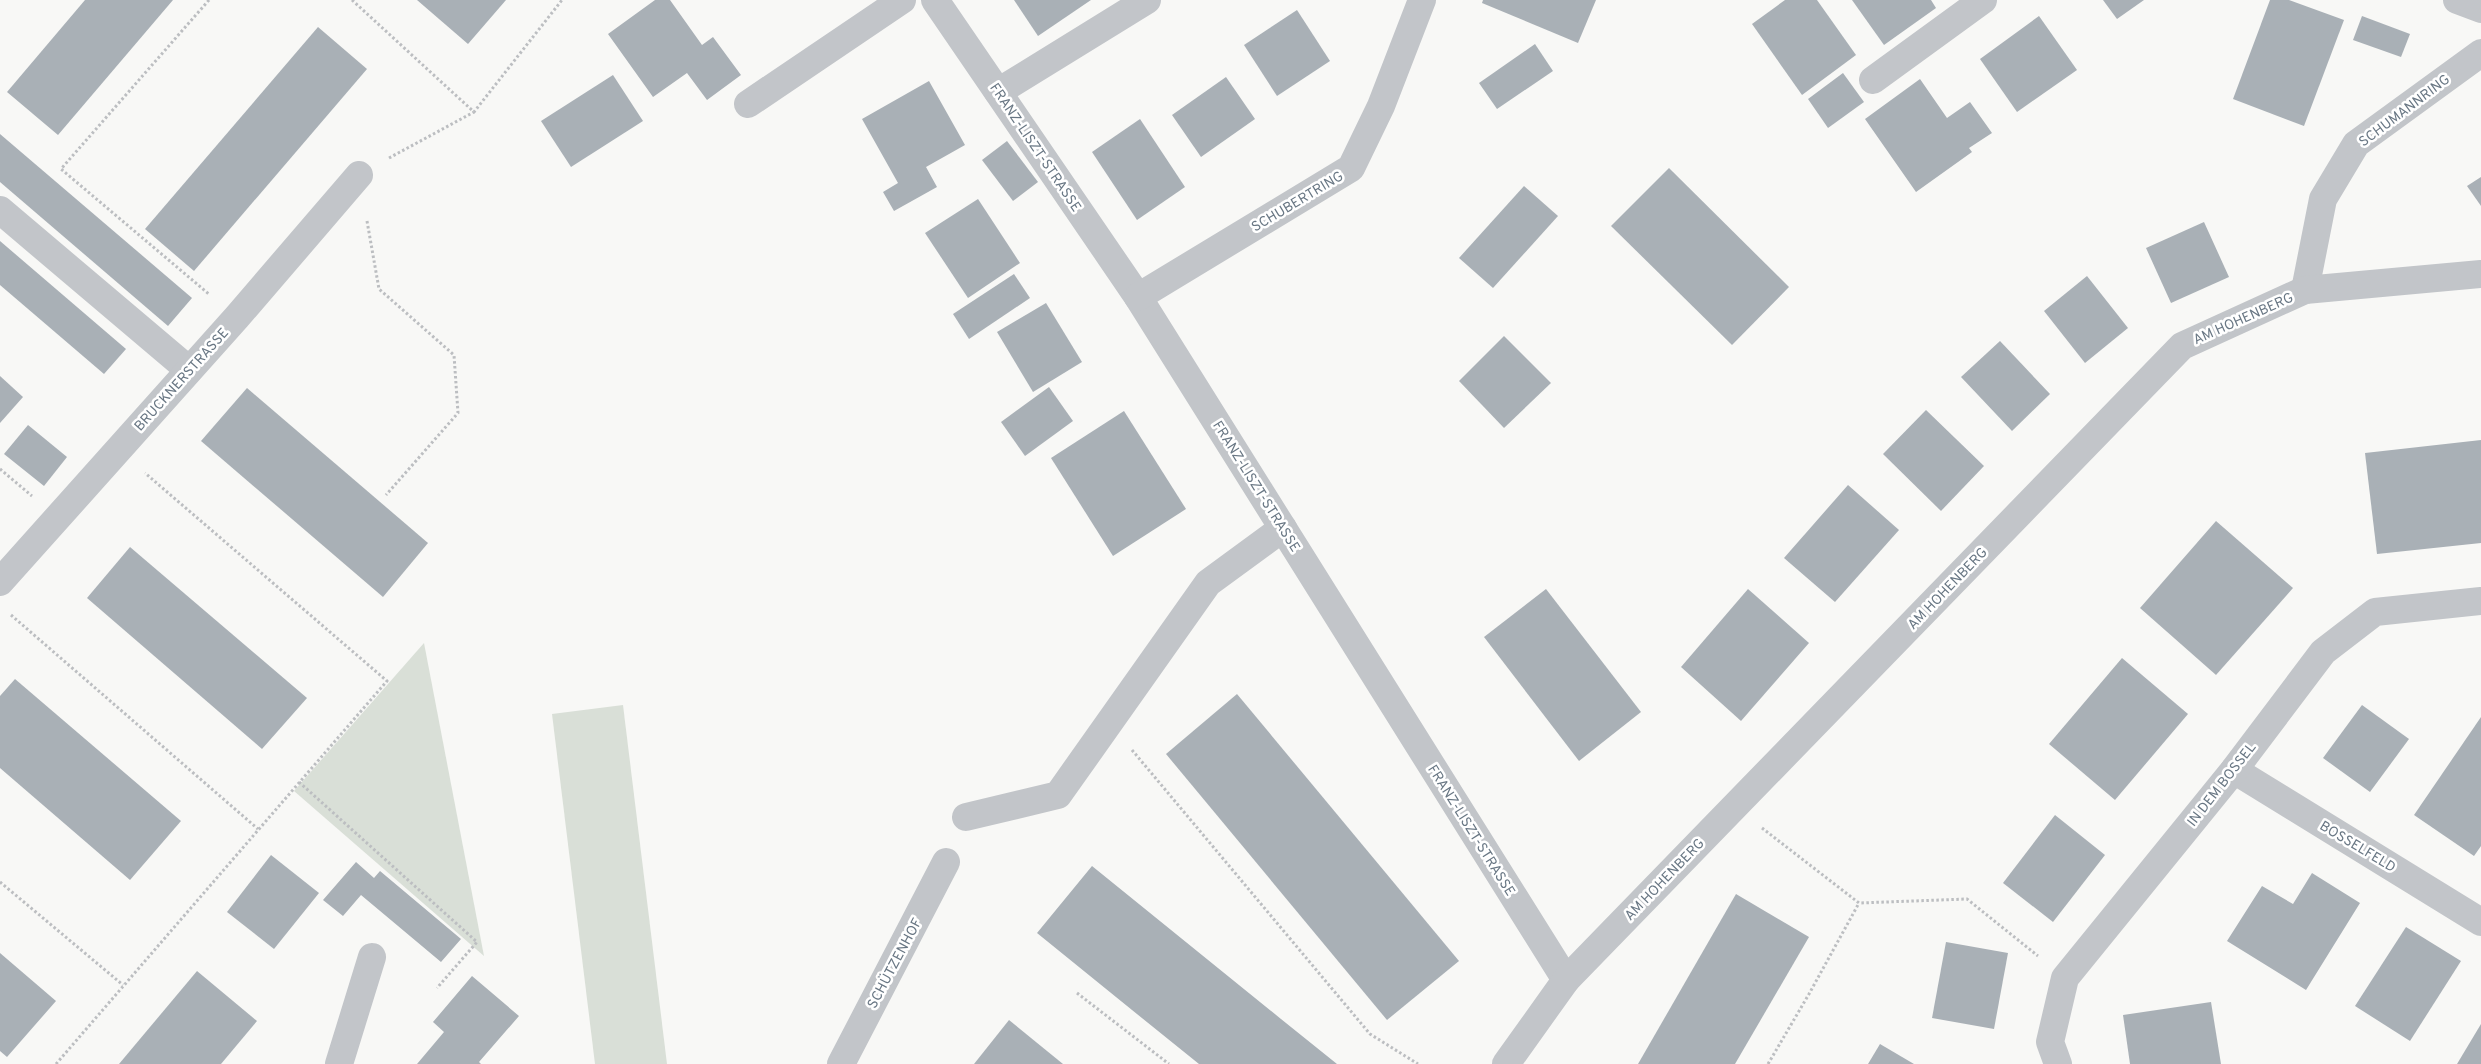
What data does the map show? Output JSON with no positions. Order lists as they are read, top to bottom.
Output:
{
  "streets": {
    "street": [
      "SCHUMANNRING",
      "FRANZ-LISZT-STRASSE",
      "SCHUBERTRING",
      "AM HOHENBERG",
      "BRUCKNERSTRASSE",
      "IN DEM BOSSEL",
      "BOSSELFELD",
      "SCHÜTZENHOF"
    ]
  },
  "crossings": [
    ["SCHUMANNRING", "AM HOHENBERG"],
    ["FRANZ-LISZT-STRASSE", "SCHUBERTRING"],
    ["FRANZ-LISZT-STRASSE", "AM HOHENBERG"],
    ["IN DEM BOSSEL", "BOSSELFELD"]
  ]
}
